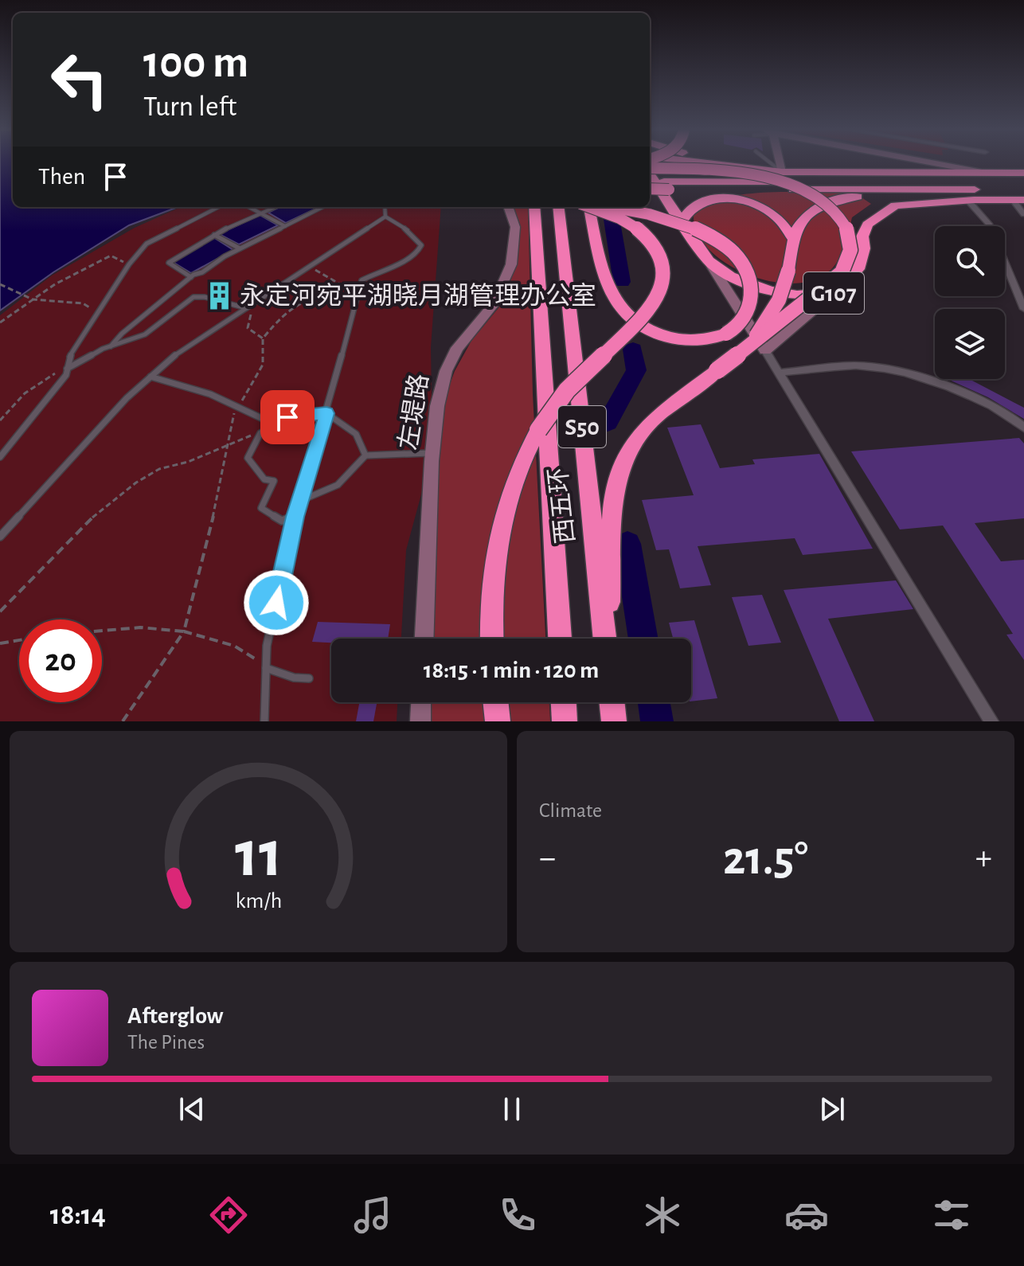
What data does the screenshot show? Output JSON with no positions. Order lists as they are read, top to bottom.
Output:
{
  "streets": {
    "highway": ["G107", "S50", "西五环"],
    "street": ["左堤路"]
  },
  "places": {
    "building": ["永定河宛平湖晓月湖管理办公室"]
  },
  "page": {
    "turn": ["100 m", "Turn left"],
    "then": "Then",
    "limit": "20",
    "trip": "18:15 · 1 min · 120 m",
    "tile": "Climate",
    "heat": ["−", "21.5°", "+"],
    "song": ["Afterglow", "The Pines"],
    "tabs": "18:14",
    "gauge": ["11", "km/h"]
  }
}
